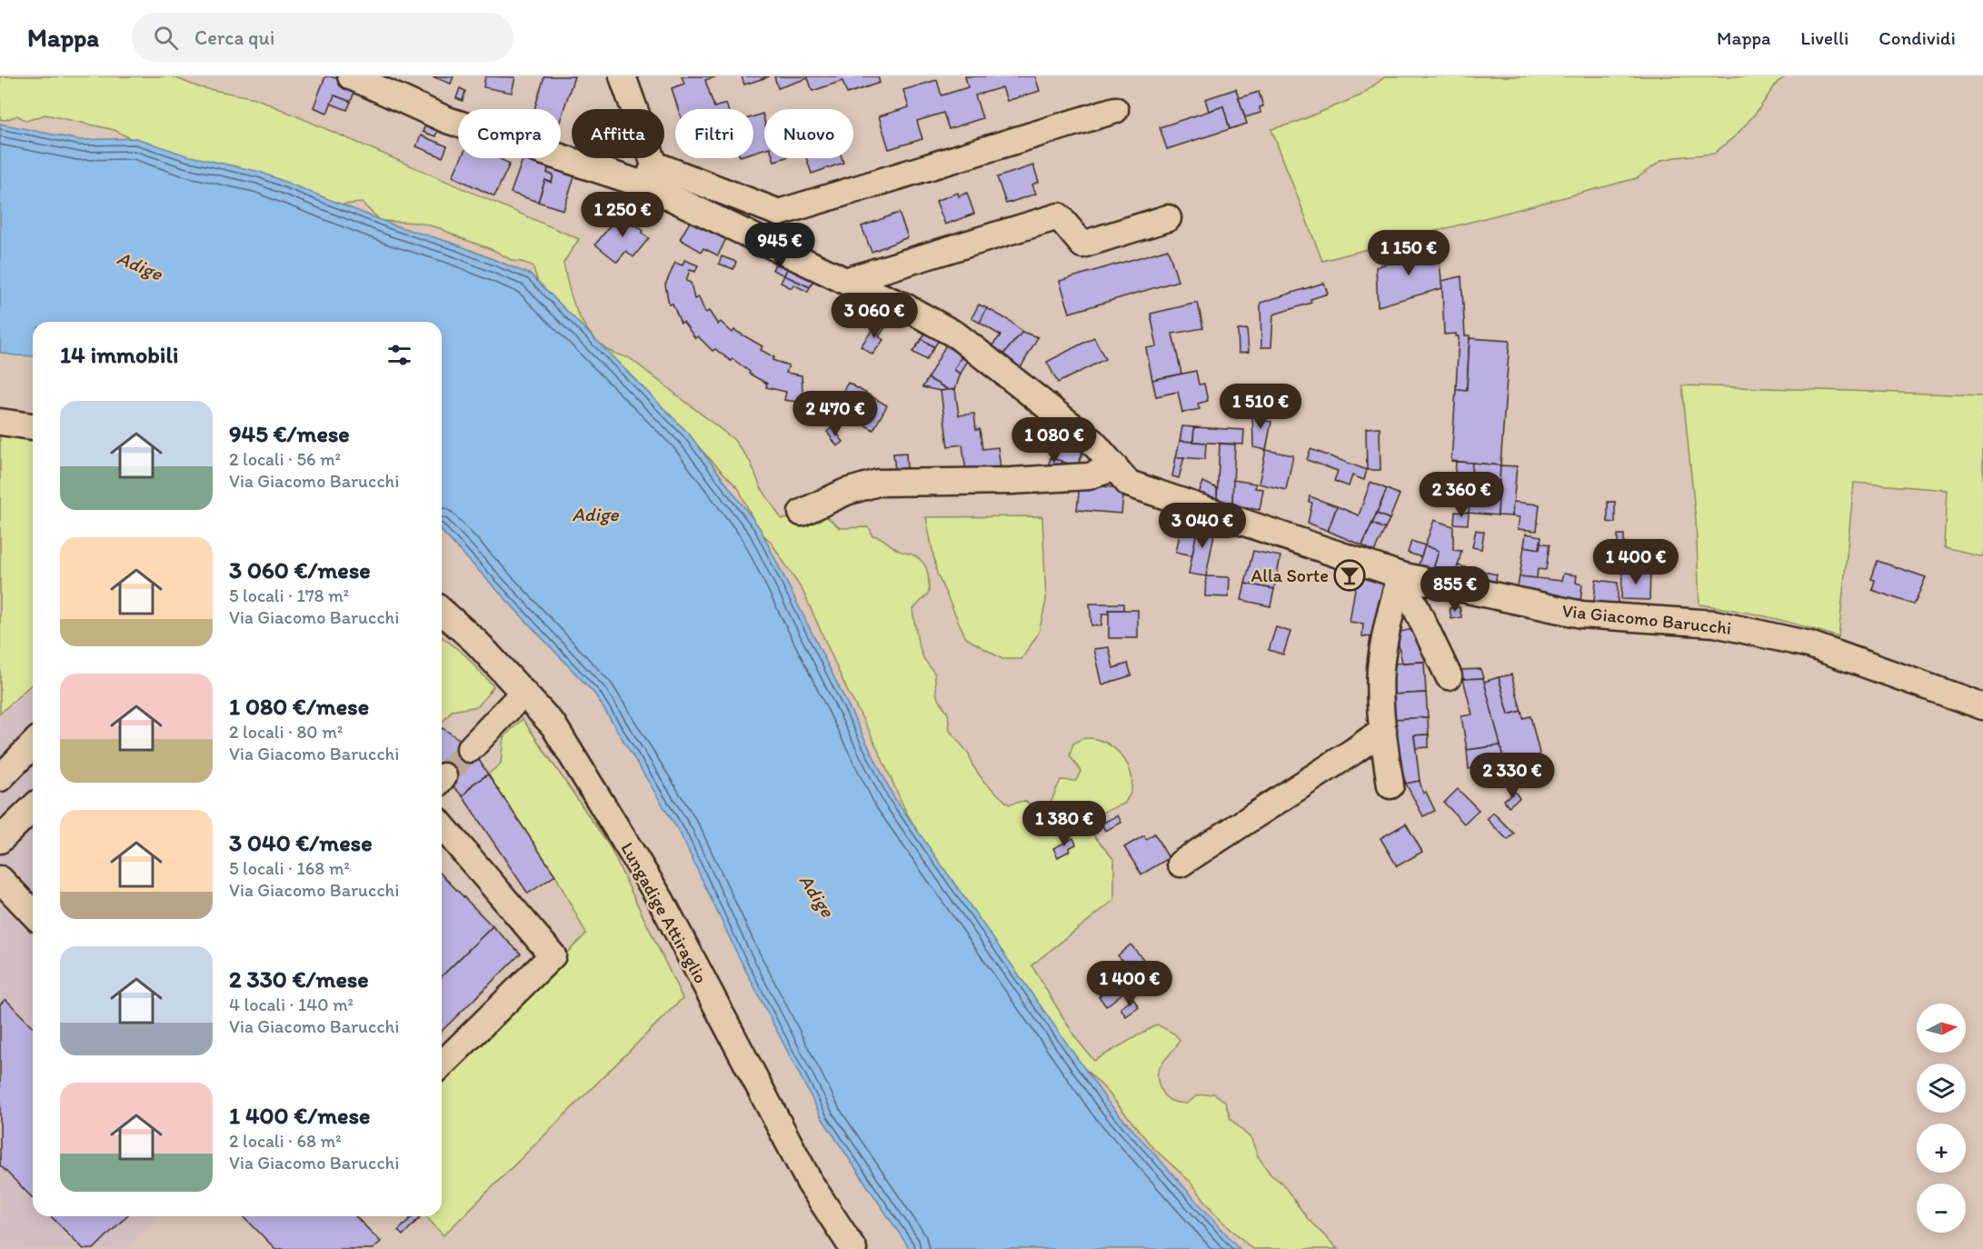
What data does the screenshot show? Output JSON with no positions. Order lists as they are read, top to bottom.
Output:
{
  "streets": {
    "street": ["Via Giacomo Barucchi", "Lungadige Attiraglio"]
  },
  "water": ["Adige"],
  "places": {
    "bar": ["Alla Sorte"]
  },
  "north": "right",
  "page": {
    "header": "Mappa",
    "search": "Cerca qui",
    "nav": ["Mappa", "Livelli", "Condividi"],
    "chip": [
      "Compra",
      "Affitta",
      "Filtri",
      "Nuovo"
    ],
    "price": [
      "1 250 €",
      "945 €",
      "1 150 €",
      "3 060 €",
      "1 510 €",
      "2 470 €",
      "1 080 €",
      "2 360 €",
      "3 040 €",
      "1 400 €",
      "855 €",
      "2 330 €",
      "1 380 €",
      "1 400 €"
    ],
    "heading": "14 immobili",
    "list": [
      {
        "name": "945 €/mese",
        "note": "2 locali · 56 m² · Via Giacomo Barucchi"
      },
      {
        "name": "3 060 €/mese",
        "note": "5 locali · 178 m² · Via Giacomo Barucchi"
      },
      {
        "name": "1 080 €/mese",
        "note": "2 locali · 80 m² · Via Giacomo Barucchi"
      },
      {
        "name": "3 040 €/mese",
        "note": "5 locali · 168 m² · Via Giacomo Barucchi"
      },
      {
        "name": "2 330 €/mese",
        "note": "4 locali · 140 m² · Via Giacomo Barucchi"
      },
      {
        "name": "1 400 €/mese",
        "note": "2 locali · 68 m² · Via Giacomo Barucchi"
      }
    ],
    "map_buttons": ["+", "−"]
  }
}
